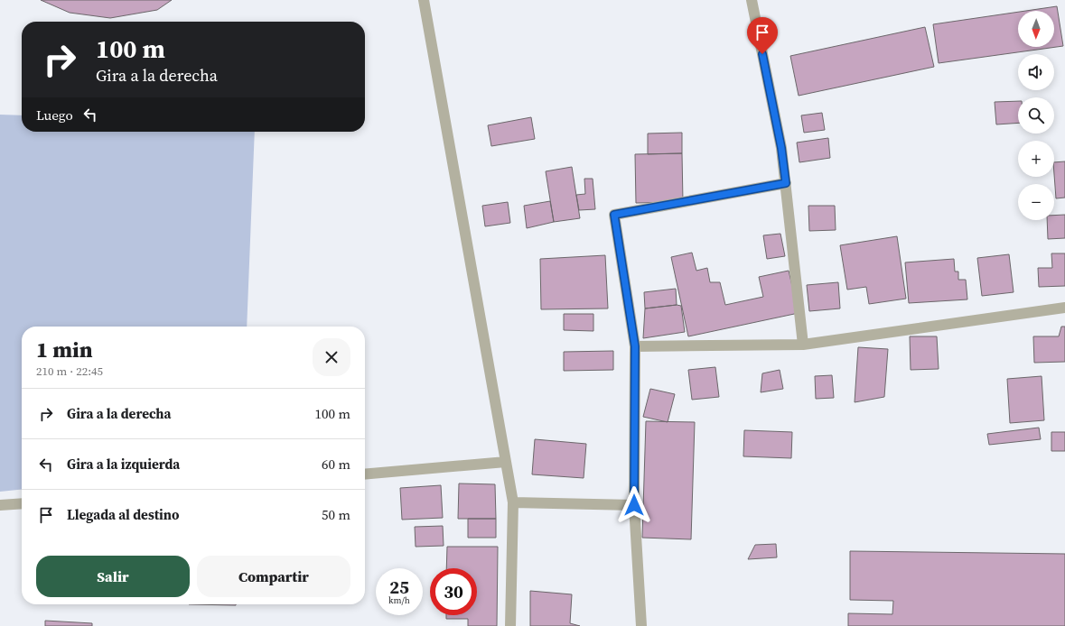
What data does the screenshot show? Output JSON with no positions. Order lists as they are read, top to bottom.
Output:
{
  "north": "bottom",
  "page": {
    "map_buttons": ["+", "−"],
    "turn": ["100 m", "Gira a la derecha"],
    "then": "Luego",
    "heading": ["1 min", "210 m · 22:45"],
    "list": [
      {
        "name": "Gira a la derecha",
        "value": "100 m"
      },
      {
        "name": "Gira a la izquierda",
        "value": "60 m"
      },
      {
        "name": "Llegada al destino",
        "value": "50 m"
      }
    ],
    "buttons": ["Salir", "Compartir"],
    "speed": "25 km/h",
    "limit": "30"
  }
}
